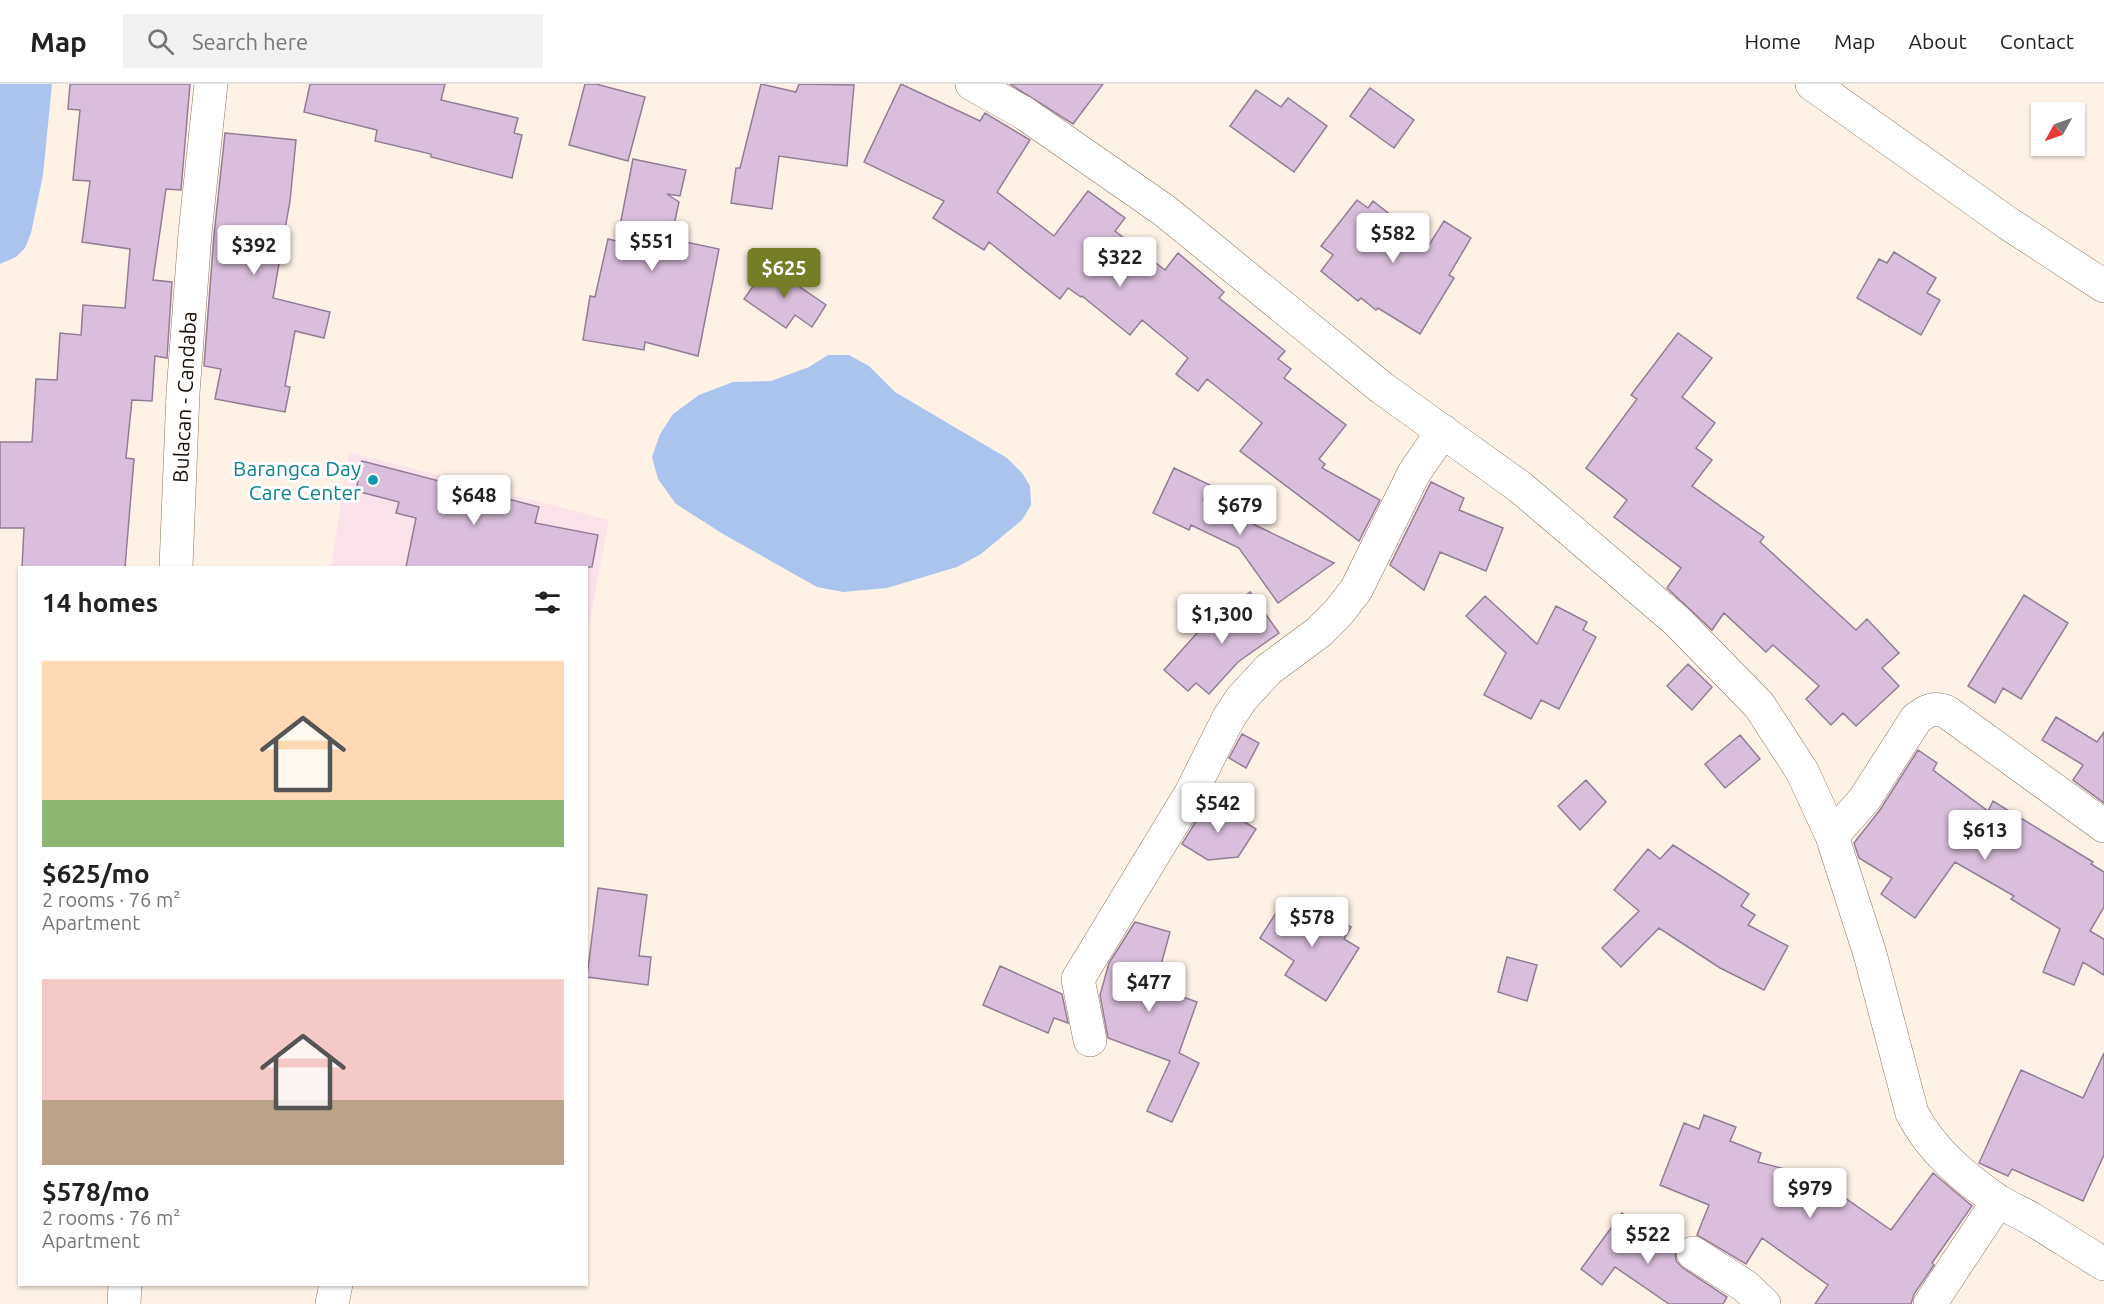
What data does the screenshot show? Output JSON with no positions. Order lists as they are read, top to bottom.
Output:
{
  "streets": {
    "street": ["Bulacan - Candaba"]
  },
  "places": ["Barangca Day Care Center"],
  "north": "bottom left",
  "page": {
    "header": "Map",
    "search": "Search here",
    "nav": [
      "Home",
      "Map",
      "About",
      "Contact"
    ],
    "price": [
      "$582",
      "$551",
      "$392",
      "$322",
      "$625",
      "$648",
      "$679",
      "$1,300",
      "$542",
      "$613",
      "$578",
      "$477",
      "$979",
      "$522"
    ],
    "heading": "14 homes",
    "list": [
      {
        "name": "$625/mo",
        "note": "2 rooms · 76 m² · Apartment"
      },
      {
        "name": "$578/mo",
        "note": "2 rooms · 76 m² · Apartment"
      }
    ]
  }
}
